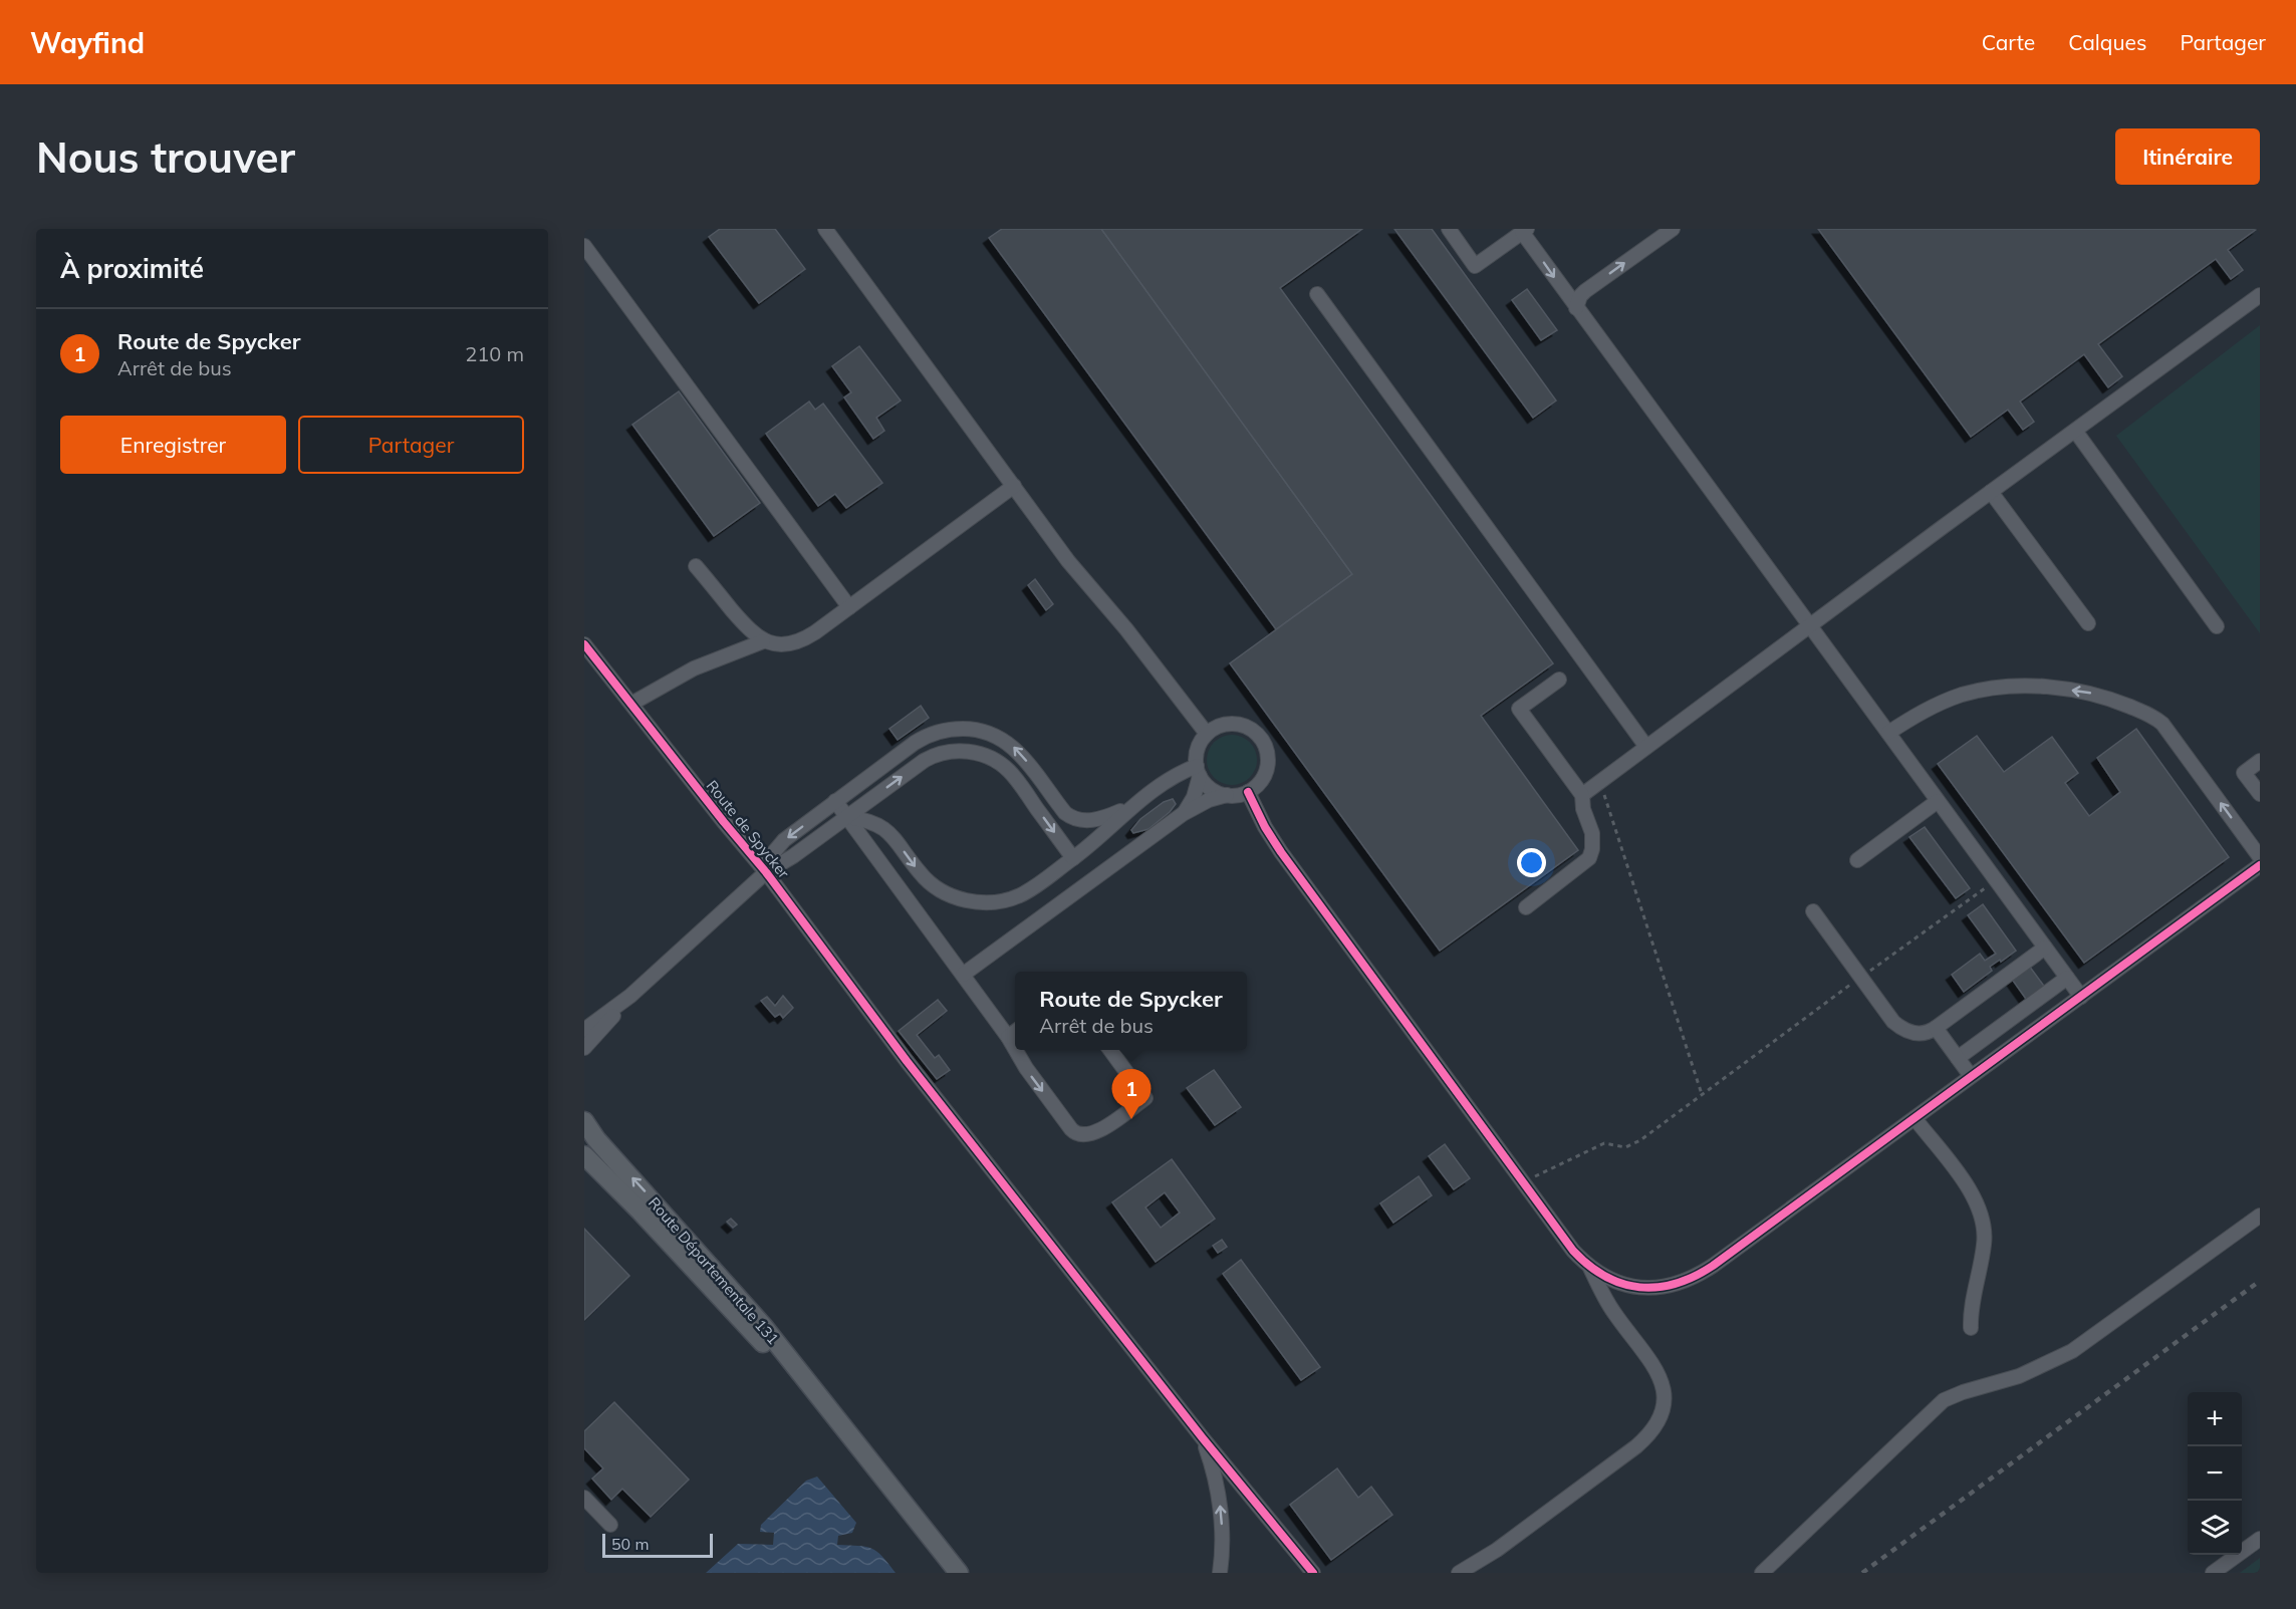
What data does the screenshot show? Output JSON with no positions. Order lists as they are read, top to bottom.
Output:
{
  "streets": {
    "main road": ["Route Départementale 131"],
    "street": ["Route de Spycker"]
  },
  "scale_bar": "50 m",
  "page": {
    "header": "Wayfind",
    "nav": ["Carte", "Calques", "Partager"],
    "buttons": [
      "Itinéraire",
      ["Enregistrer", "Partager"]
    ],
    "title": "Nous trouver",
    "heading": "À proximité",
    "list": [
      {
        "mark": "1",
        "name": "Route de Spycker",
        "note": "Arrêt de bus",
        "value": "210 m"
      }
    ],
    "popup": ["Route de Spycker", "Arrêt de bus"],
    "pins": "1",
    "map_buttons": ["+", "−"],
    "scale": "50 m"
  }
}
